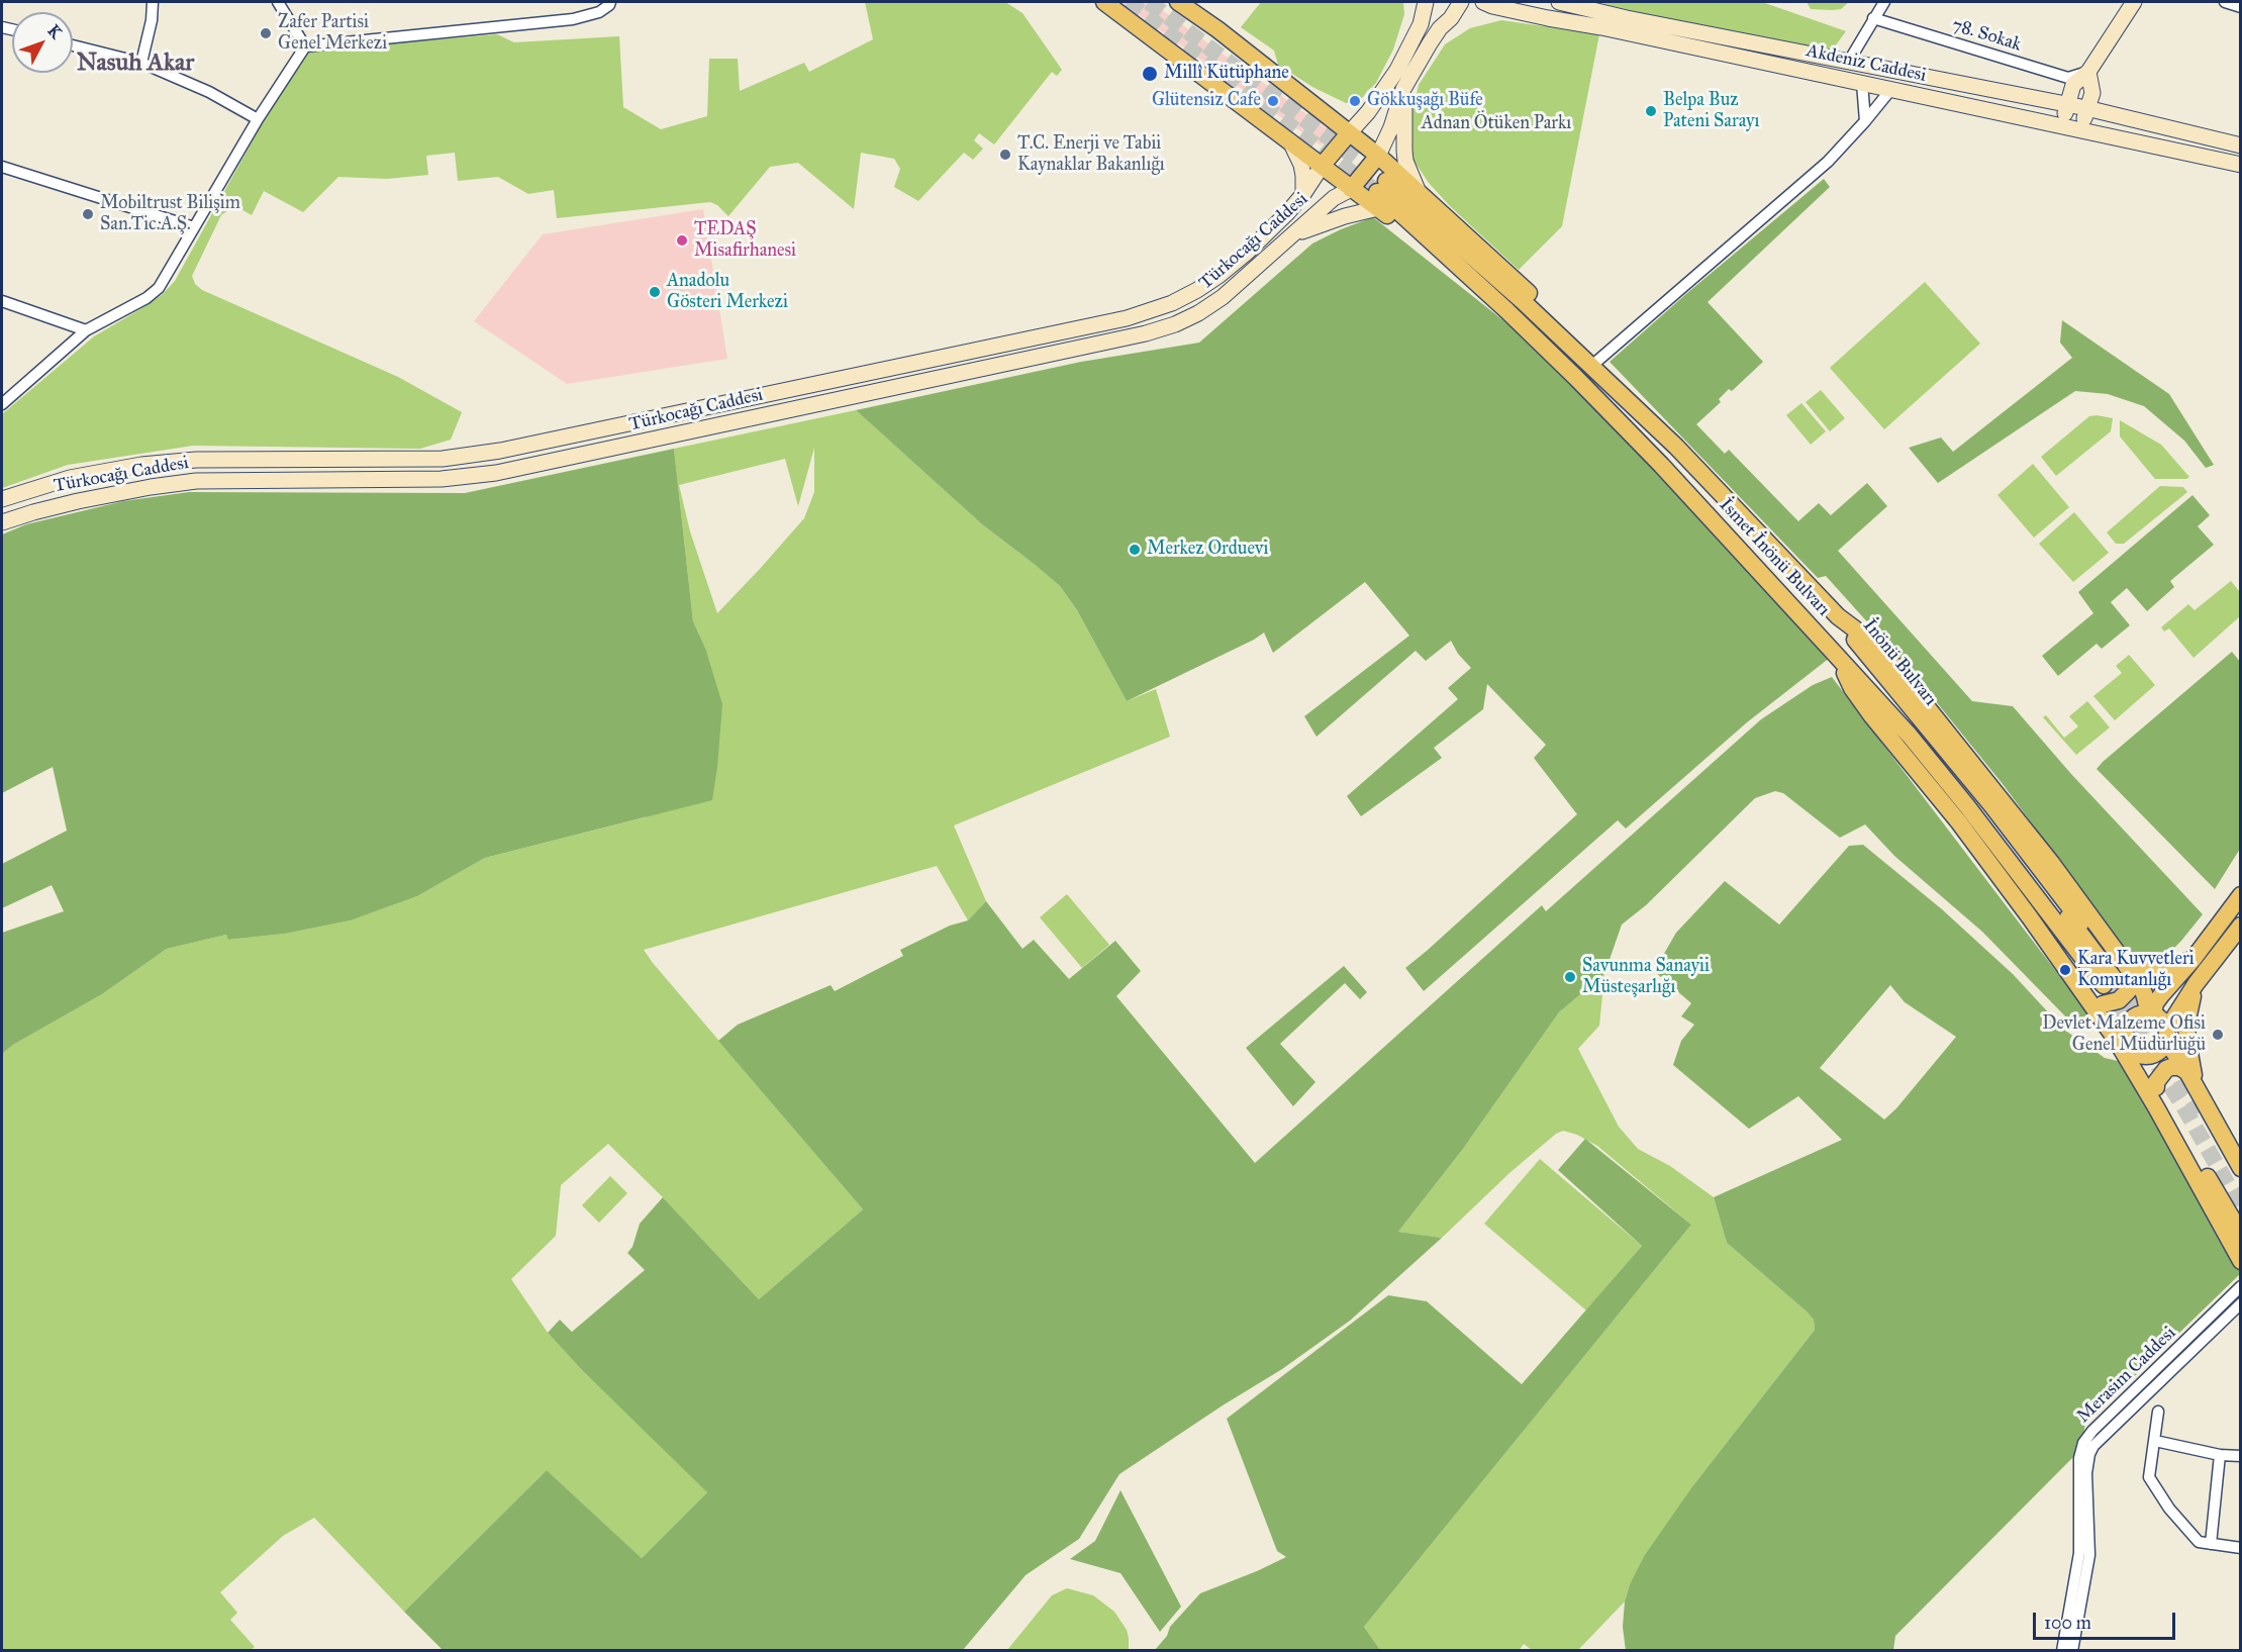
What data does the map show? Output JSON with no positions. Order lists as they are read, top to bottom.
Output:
{
  "streets": {
    "main road": [
      "Akdeniz Caddesi",
      "Türkocağı Caddesi",
      "İsmet İnönü Bulvarı",
      "İnönü Bulvarı"
    ],
    "street": ["78. Sokak", "Merasim Caddesi"]
  },
  "crossings": [
    ["İsmet İnönü Bulvarı", "İnönü Bulvarı"]
  ],
  "districts": ["Nasuh Akar"],
  "parks": ["Adnan Ötüken Parkı"],
  "places": [
    "Zafer Partisi Genel Merkezi",
    "Millî Kütüphane",
    "Glütensiz Cafe",
    "Gökkuşağı Büfe",
    "Belpa Buz Pateni Sarayı",
    "T.C. Enerji ve Tabii Kaynaklar Bakanlığı",
    "Mobiltrust Bilişim San.Tic.A.Ş.",
    "TEDAŞ Misafirhanesi",
    "Anadolu Gösteri Merkezi",
    "Merkez Orduevi",
    "Kara Kuvvetleri Komutanlığı",
    "Savunma Sanayii Müsteşarlığı",
    "Devlet Malzeme Ofisi Genel Müdürlüğü"
  ],
  "scale_bar": "100 m",
  "north": "top right"
}
